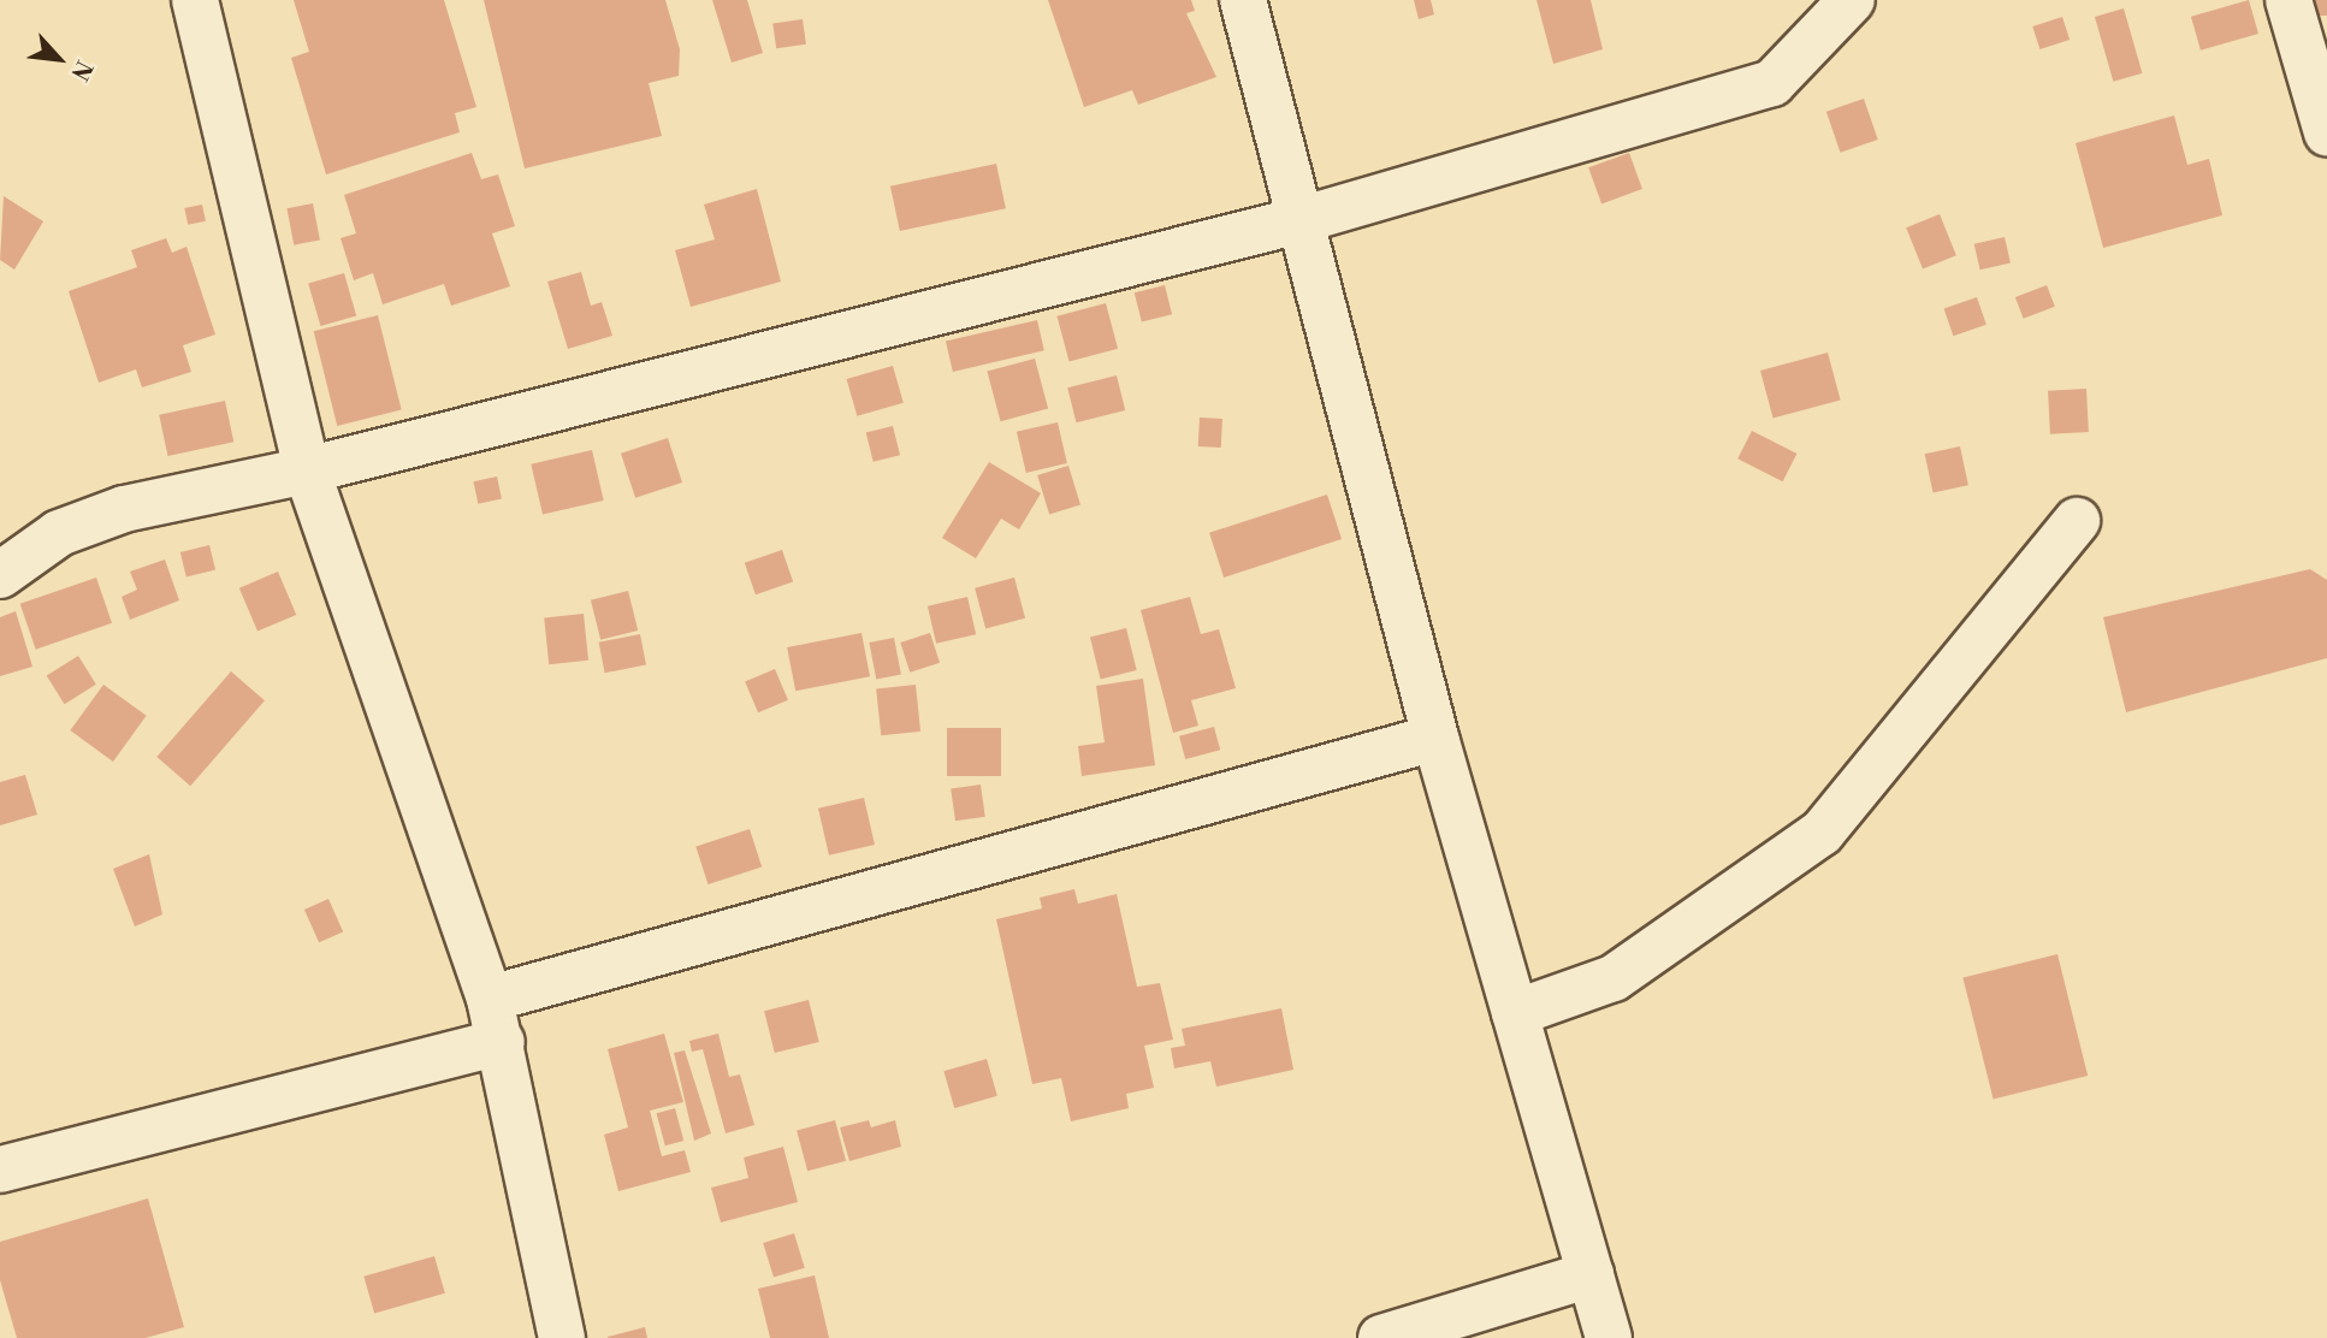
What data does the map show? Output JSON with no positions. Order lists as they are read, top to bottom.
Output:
{
  "north": "bottom right"
}
